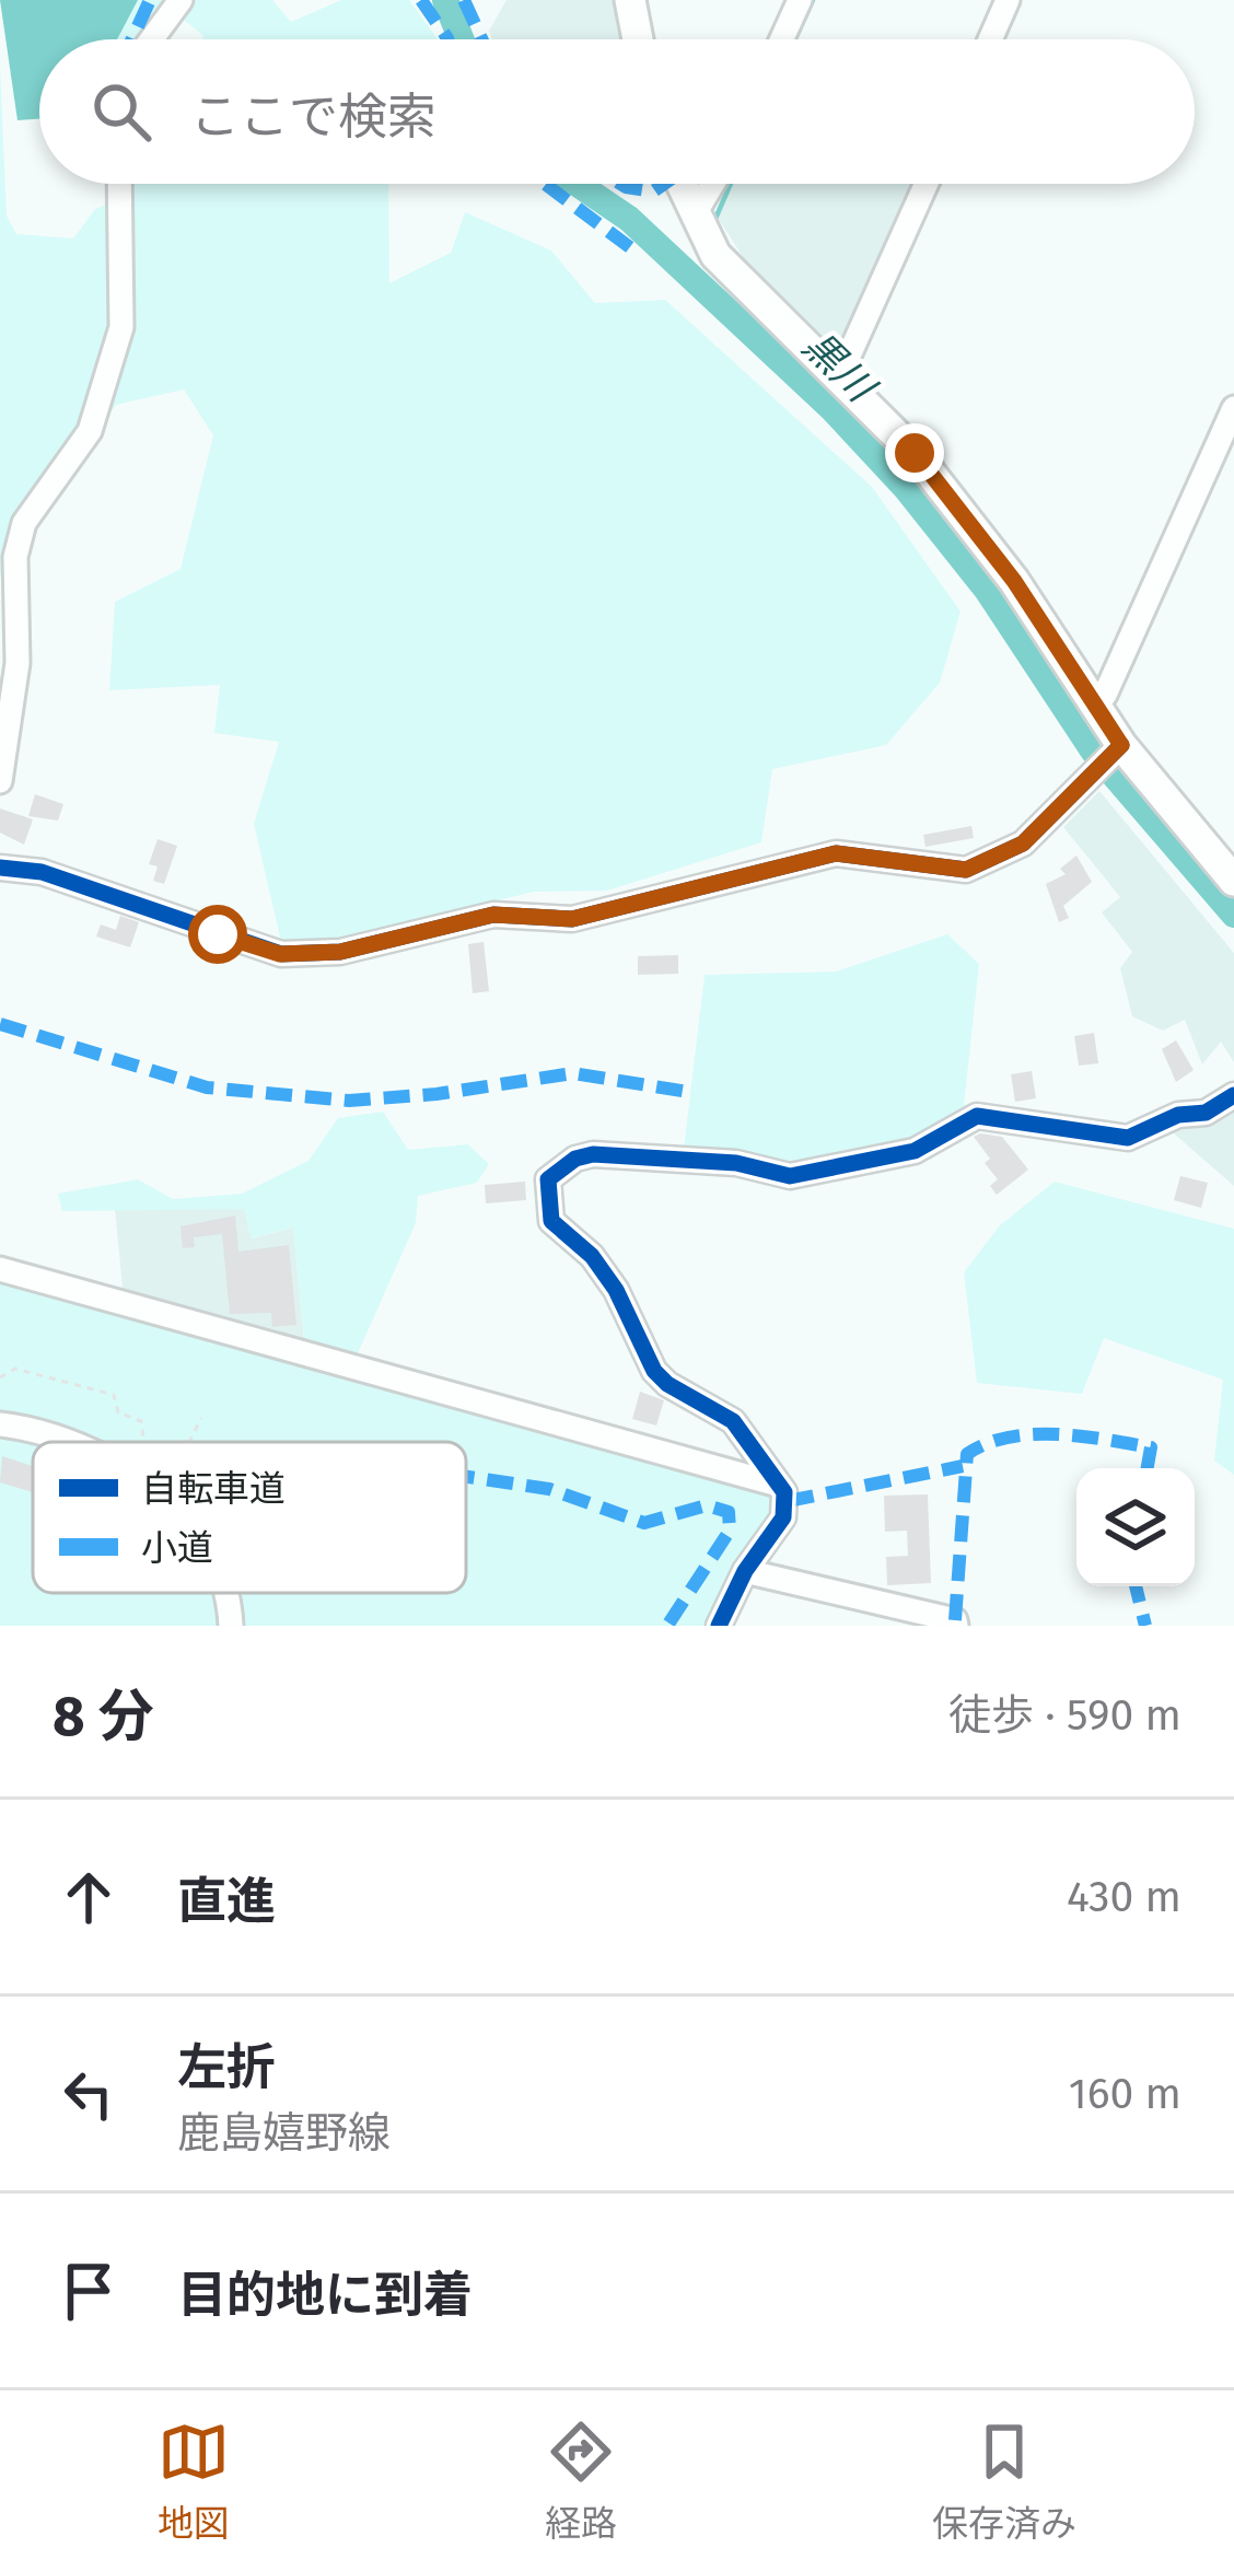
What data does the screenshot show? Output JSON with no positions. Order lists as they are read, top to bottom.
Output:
{
  "water": ["黒川"],
  "legend": ["自転車道", "小道"],
  "page": {
    "search": "ここで検索",
    "heading": ["8 分", "徒歩 · 590 m"],
    "list": [
      ["直進", "430 m"],
      ["左折", "鹿島嬉野線", "160 m"],
      "目的地に到着"
    ],
    "nav": ["地図", "経路", "保存済み"]
  }
}
